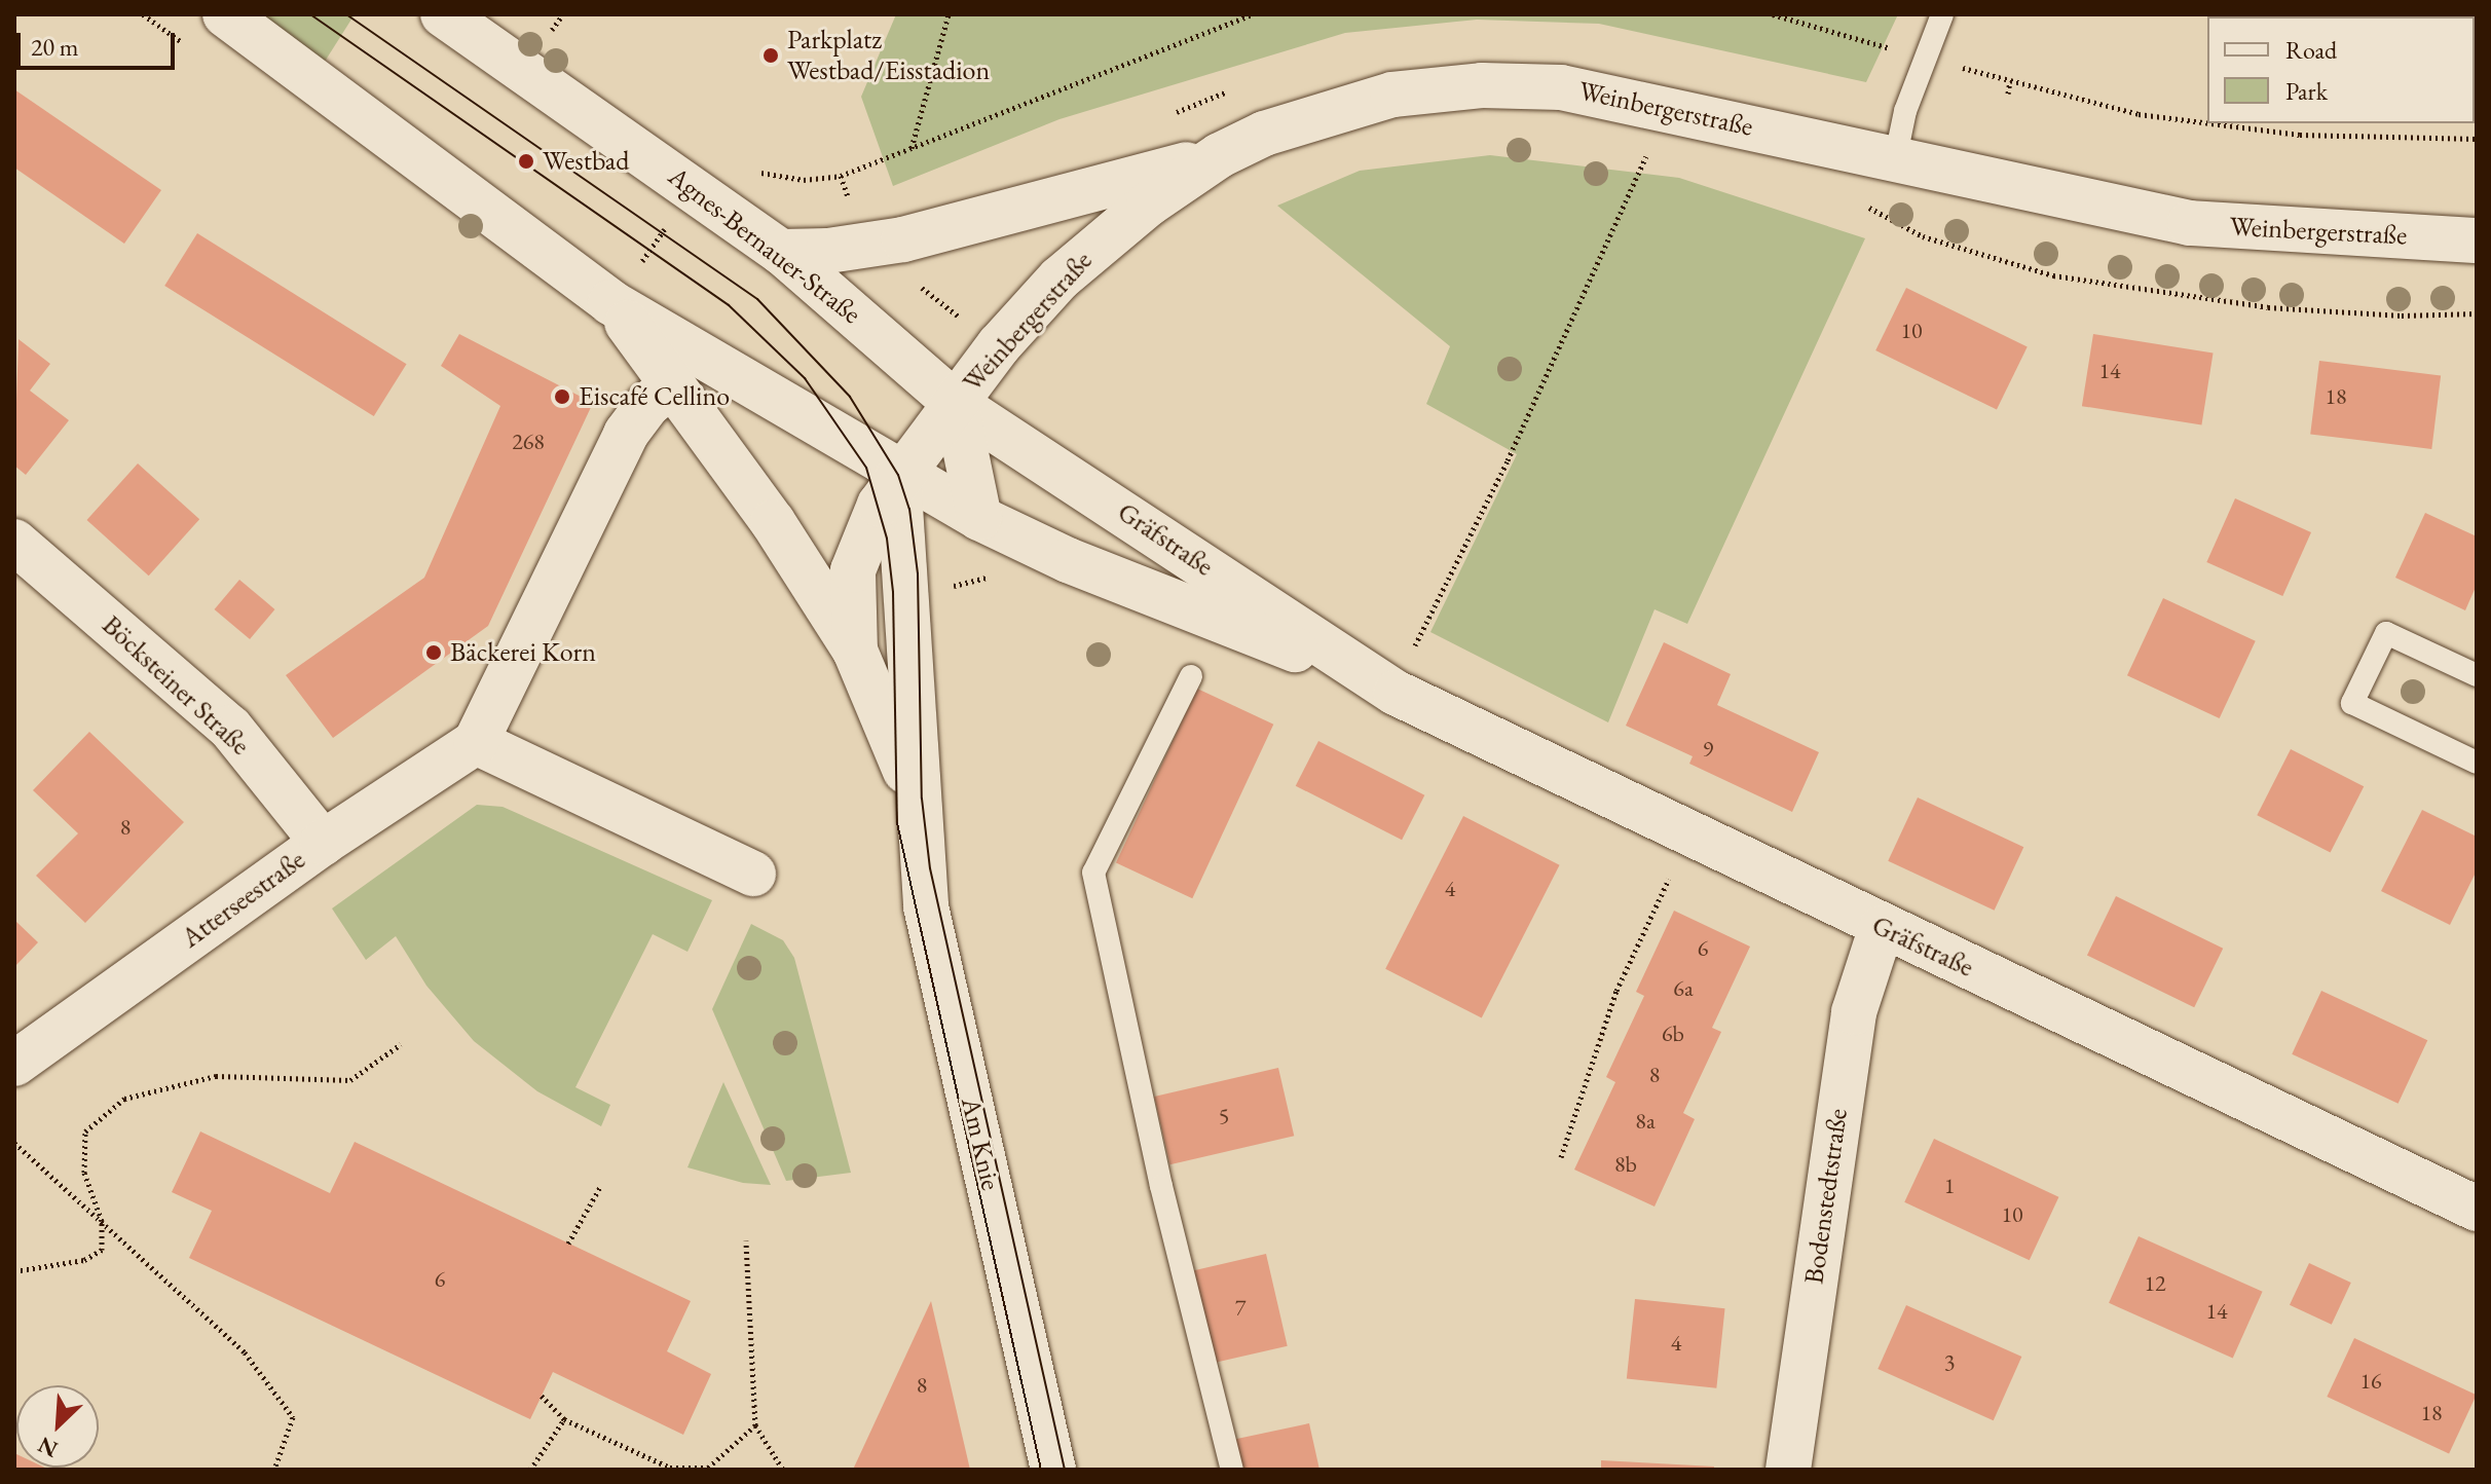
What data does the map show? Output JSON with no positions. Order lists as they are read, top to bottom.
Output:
{
  "streets": {
    "main road": [
      "Weinbergerstraße",
      "Agnes-Bernauer-Straße",
      "Gräfstraße",
      "Böcksteiner Straße",
      "Atterseestraße",
      "Am Knie",
      "Bodenstedtstraße"
    ]
  },
  "crossings": [
    ["Weinbergerstraße", "Agnes-Bernauer-Straße"],
    ["Weinbergerstraße", "Gräfstraße"],
    ["Weinbergerstraße", "Am Knie"],
    ["Agnes-Bernauer-Straße", "Gräfstraße"],
    ["Gräfstraße", "Am Knie"],
    ["Gräfstraße", "Bodenstedtstraße"],
    ["Böcksteiner Straße", "Atterseestraße"]
  ],
  "places": [
    "Parkplatz Westbad/Eisstadion",
    "Westbad",
    "Eiscafé Cellino",
    "Bäckerei Korn"
  ],
  "house_numbers": [
    "10",
    "14",
    "18",
    "268",
    "9",
    "8",
    "4",
    "6",
    "6a",
    "6b",
    "8",
    "5",
    "8a",
    "8b",
    "1",
    "10",
    "6",
    "12",
    "7",
    "14",
    "4",
    "3",
    "16",
    "8",
    "18"
  ],
  "legend": ["Road", "Park"],
  "scale_bar": "20 m",
  "north": "bottom left"
}
